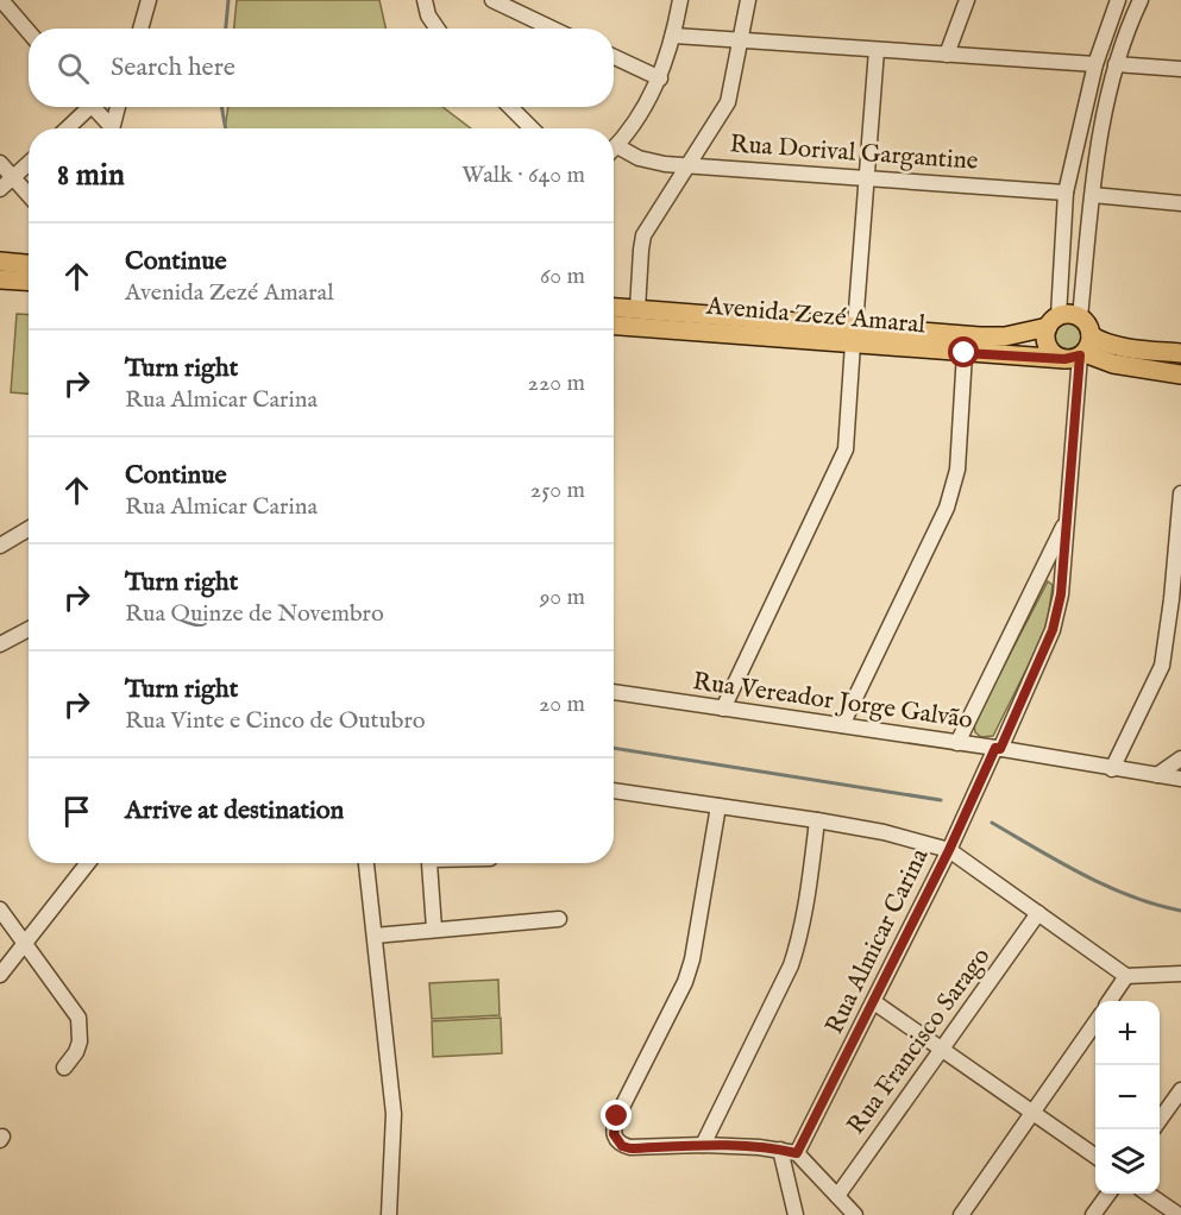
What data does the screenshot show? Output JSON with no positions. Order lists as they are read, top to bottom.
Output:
{
  "streets": {
    "main road": ["Avenida Zezé Amaral"],
    "street": [
      "Rua Dorival Gargantine",
      "Rua Vereador Jorge Galvão",
      "Rua Almicar Carina",
      "Rua Francisco Sarago"
    ]
  },
  "crossings": [
    ["Avenida Zezé Amaral", "Rua Almicar Carina"],
    ["Rua Vereador Jorge Galvão", "Rua Almicar Carina"]
  ],
  "page": {
    "search": "Search here",
    "heading": ["8 min", "Walk · 640 m"],
    "list": [
      ["Continue", "Avenida Zezé Amaral", "60 m"],
      ["Turn right", "Rua Almicar Carina", "220 m"],
      ["Continue", "Rua Almicar Carina", "250 m"],
      ["Turn right", "Rua Quinze de Novembro", "90 m"],
      ["Turn right", "Rua Vinte e Cinco de Outubro", "20 m"],
      "Arrive at destination"
    ],
    "map_buttons": ["+", "−"]
  }
}
